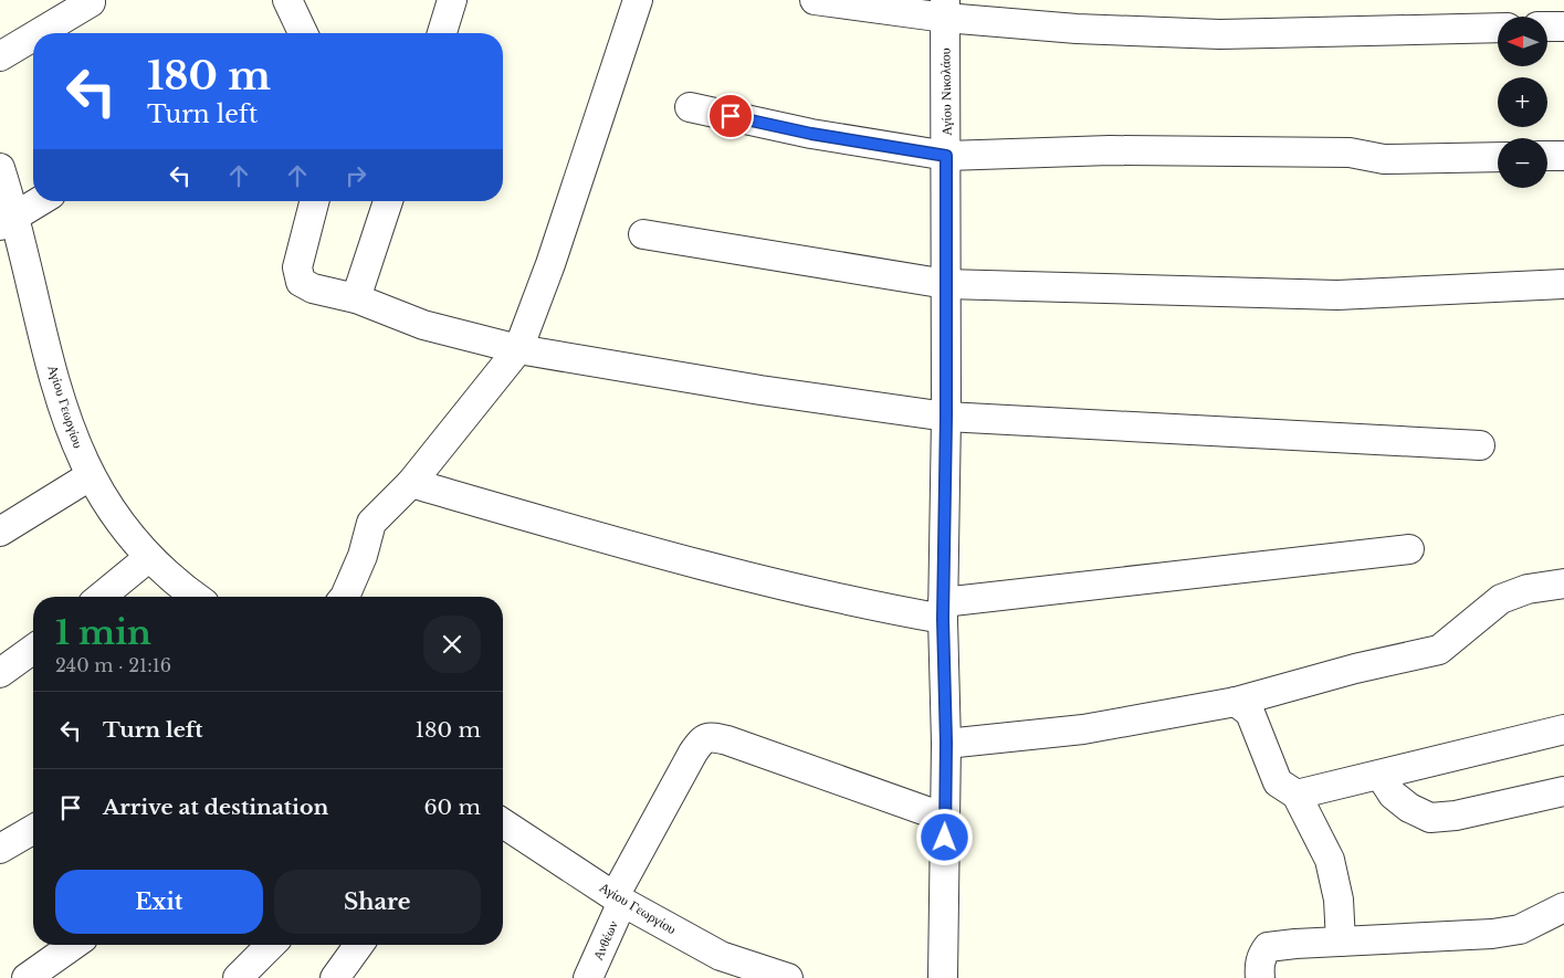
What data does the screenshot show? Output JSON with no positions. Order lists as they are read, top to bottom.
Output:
{
  "streets": {
    "street": ["Αγίου Νικολάου", "Αγίου Γεωργίου", "Ανθέων"]
  },
  "crossings": [
    ["Αγίου Νικολάου", "Ανθέων"],
    ["Αγίου Γεωργίου", "Ανθέων"]
  ],
  "north": "left",
  "page": {
    "map_buttons": ["+", "−"],
    "turn": ["180 m", "Turn left"],
    "heading": ["1 min", "240 m · 21:16"],
    "list": [
      {
        "name": "Turn left",
        "value": "180 m"
      },
      {
        "name": "Arrive at destination",
        "value": "60 m"
      }
    ],
    "buttons": ["Exit", "Share"]
  }
}
